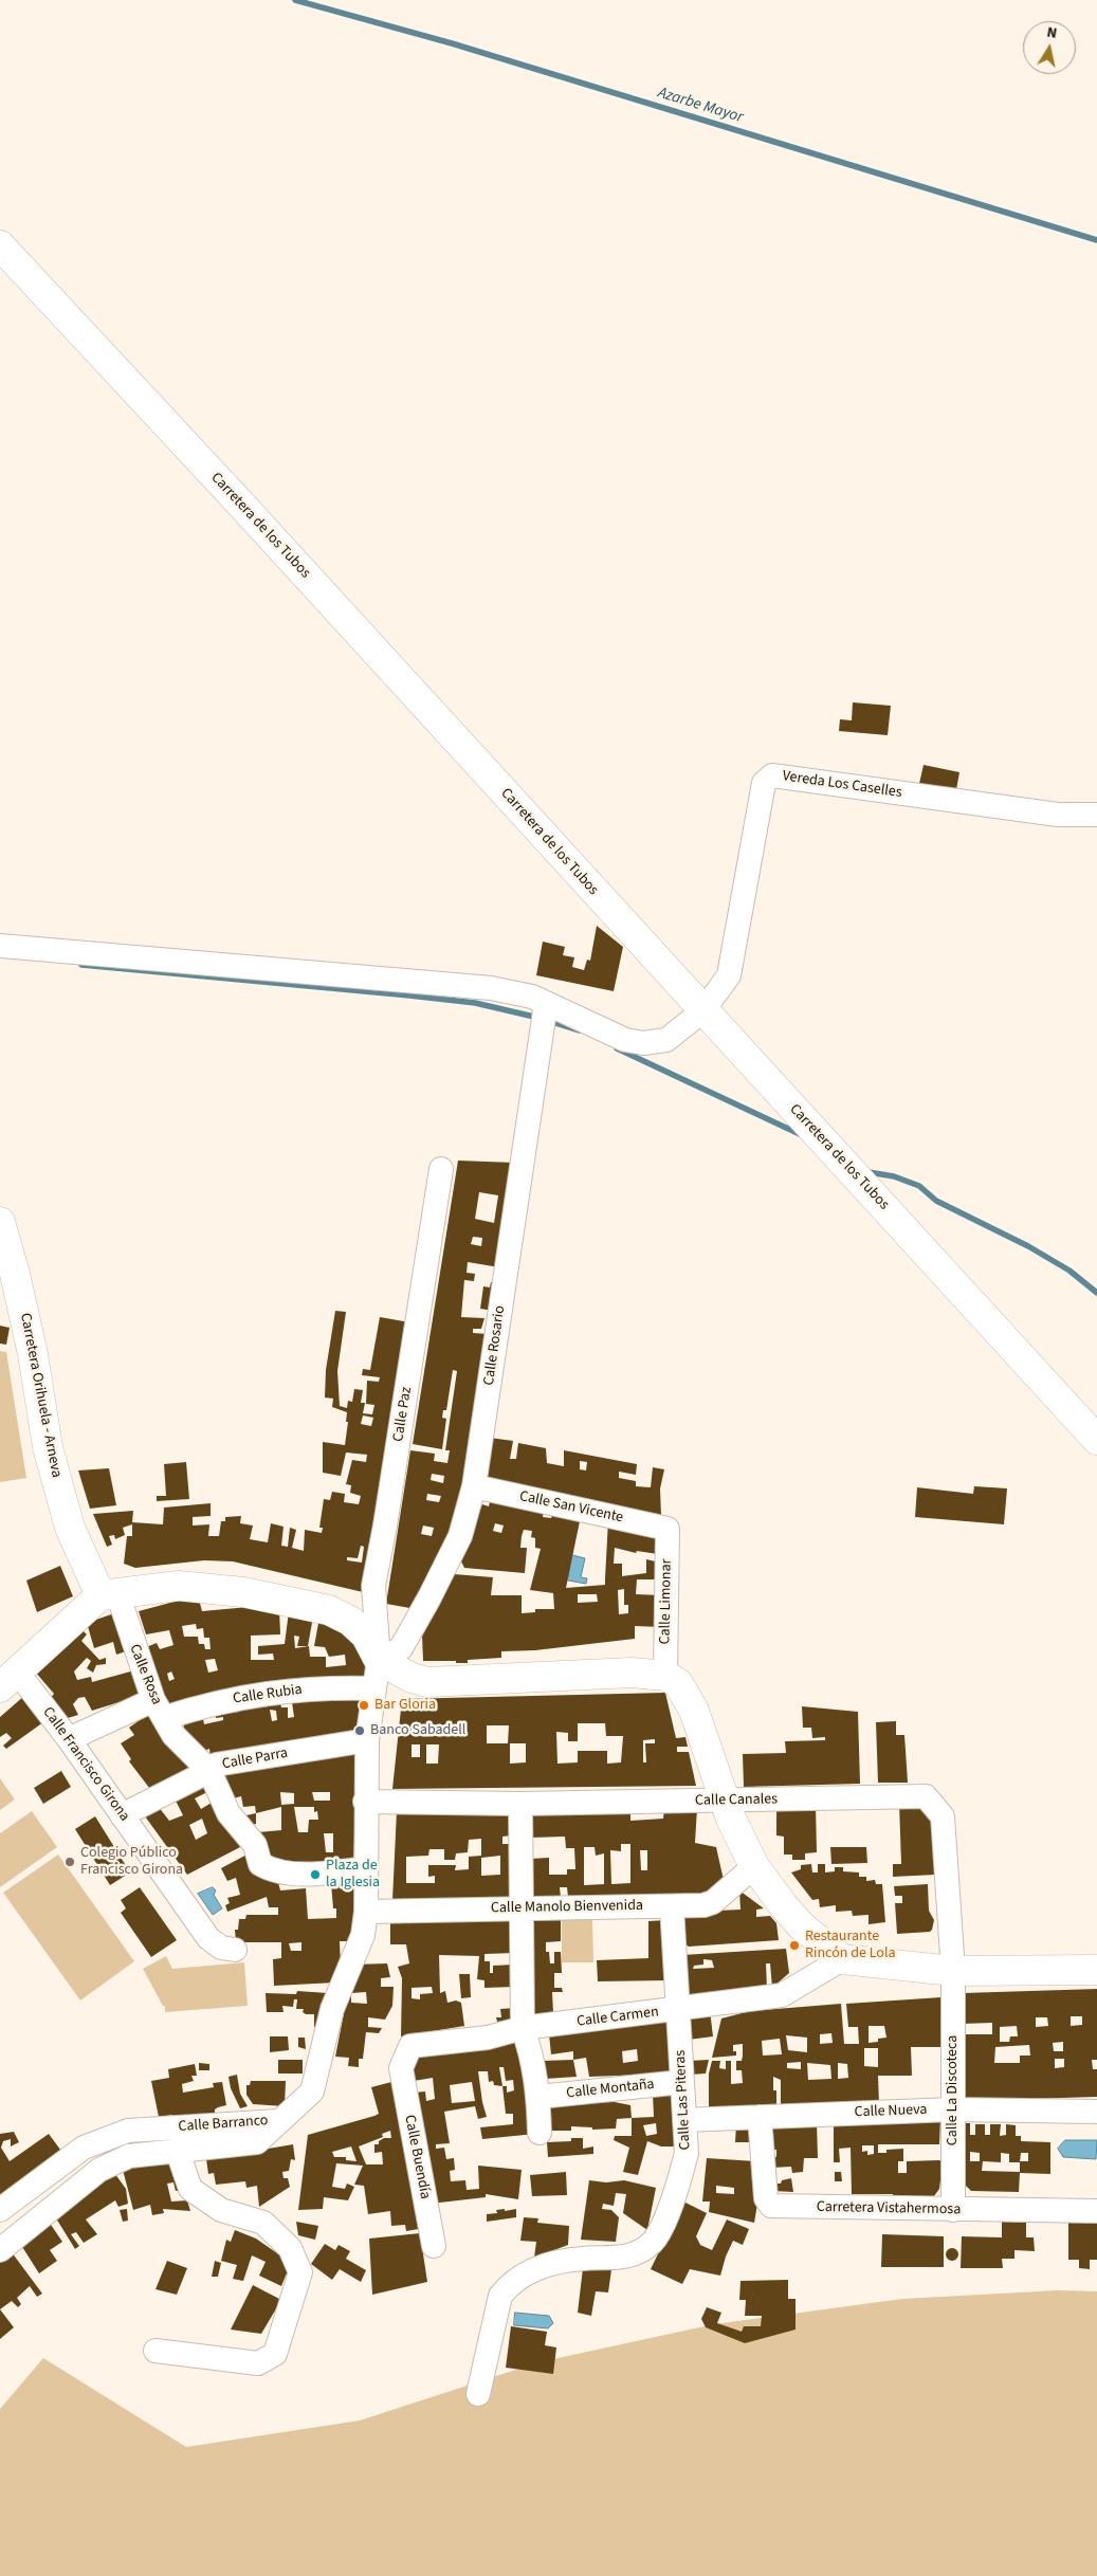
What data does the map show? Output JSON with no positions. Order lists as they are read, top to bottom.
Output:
{
  "streets": {
    "main road": ["Carretera de los Tubos", "Carretera Orihuela - Arneva"],
    "street": [
      "Vereda Los Caselles",
      "Calle Rosario",
      "Calle Paz",
      "Calle San Vicente",
      "Calle Limonar",
      "Calle Rosa",
      "Calle Rubia",
      "Calle Parra",
      "Calle Francisco Girona",
      "Calle Canales",
      "Calle Manolo Bienvenida",
      "Calle Carmen",
      "Calle Montaña",
      "Calle La Discoteca",
      "Calle Las Piteras",
      "Calle Nueva",
      "Calle Barranco",
      "Calle Buendía",
      "Carretera Vistahermosa"
    ]
  },
  "crossings": [
    ["Carretera de los Tubos", "Vereda Los Caselles"],
    ["Calle Rosario", "Calle Paz"],
    ["Calle Rosario", "Calle San Vicente"],
    ["Carretera Orihuela - Arneva", "Calle Rosa"],
    ["Calle Paz", "Calle Rubia"],
    ["Calle Paz", "Calle Parra"],
    ["Calle Paz", "Calle Canales"],
    ["Calle Paz", "Calle Manolo Bienvenida"],
    ["Calle Paz", "Calle Barranco"],
    ["Calle San Vicente", "Calle Limonar"],
    ["Calle Rosa", "Calle Rubia"],
    ["Calle Rosa", "Calle Parra"],
    ["Calle Rubia", "Calle Francisco Girona"],
    ["Calle Parra", "Calle Francisco Girona"],
    ["Calle Canales", "Calle La Discoteca"],
    ["Calle Manolo Bienvenida", "Calle Las Piteras"],
    ["Calle Carmen", "Calle Las Piteras"],
    ["Calle Carmen", "Calle Buendía"],
    ["Calle Montaña", "Calle Las Piteras"],
    ["Calle La Discoteca", "Calle Nueva"],
    ["Calle La Discoteca", "Carretera Vistahermosa"],
    ["Calle Las Piteras", "Calle Nueva"],
    ["Calle Nueva", "Carretera Vistahermosa"]
  ],
  "water": ["Azarbe Mayor"],
  "places": [
    "Bar Gloria",
    "Banco Sabadell",
    "Colegio Público Francisco Girona",
    "Plaza de la Iglesia",
    "Restaurante Rincón de Lola"
  ],
  "north": "top"
}
